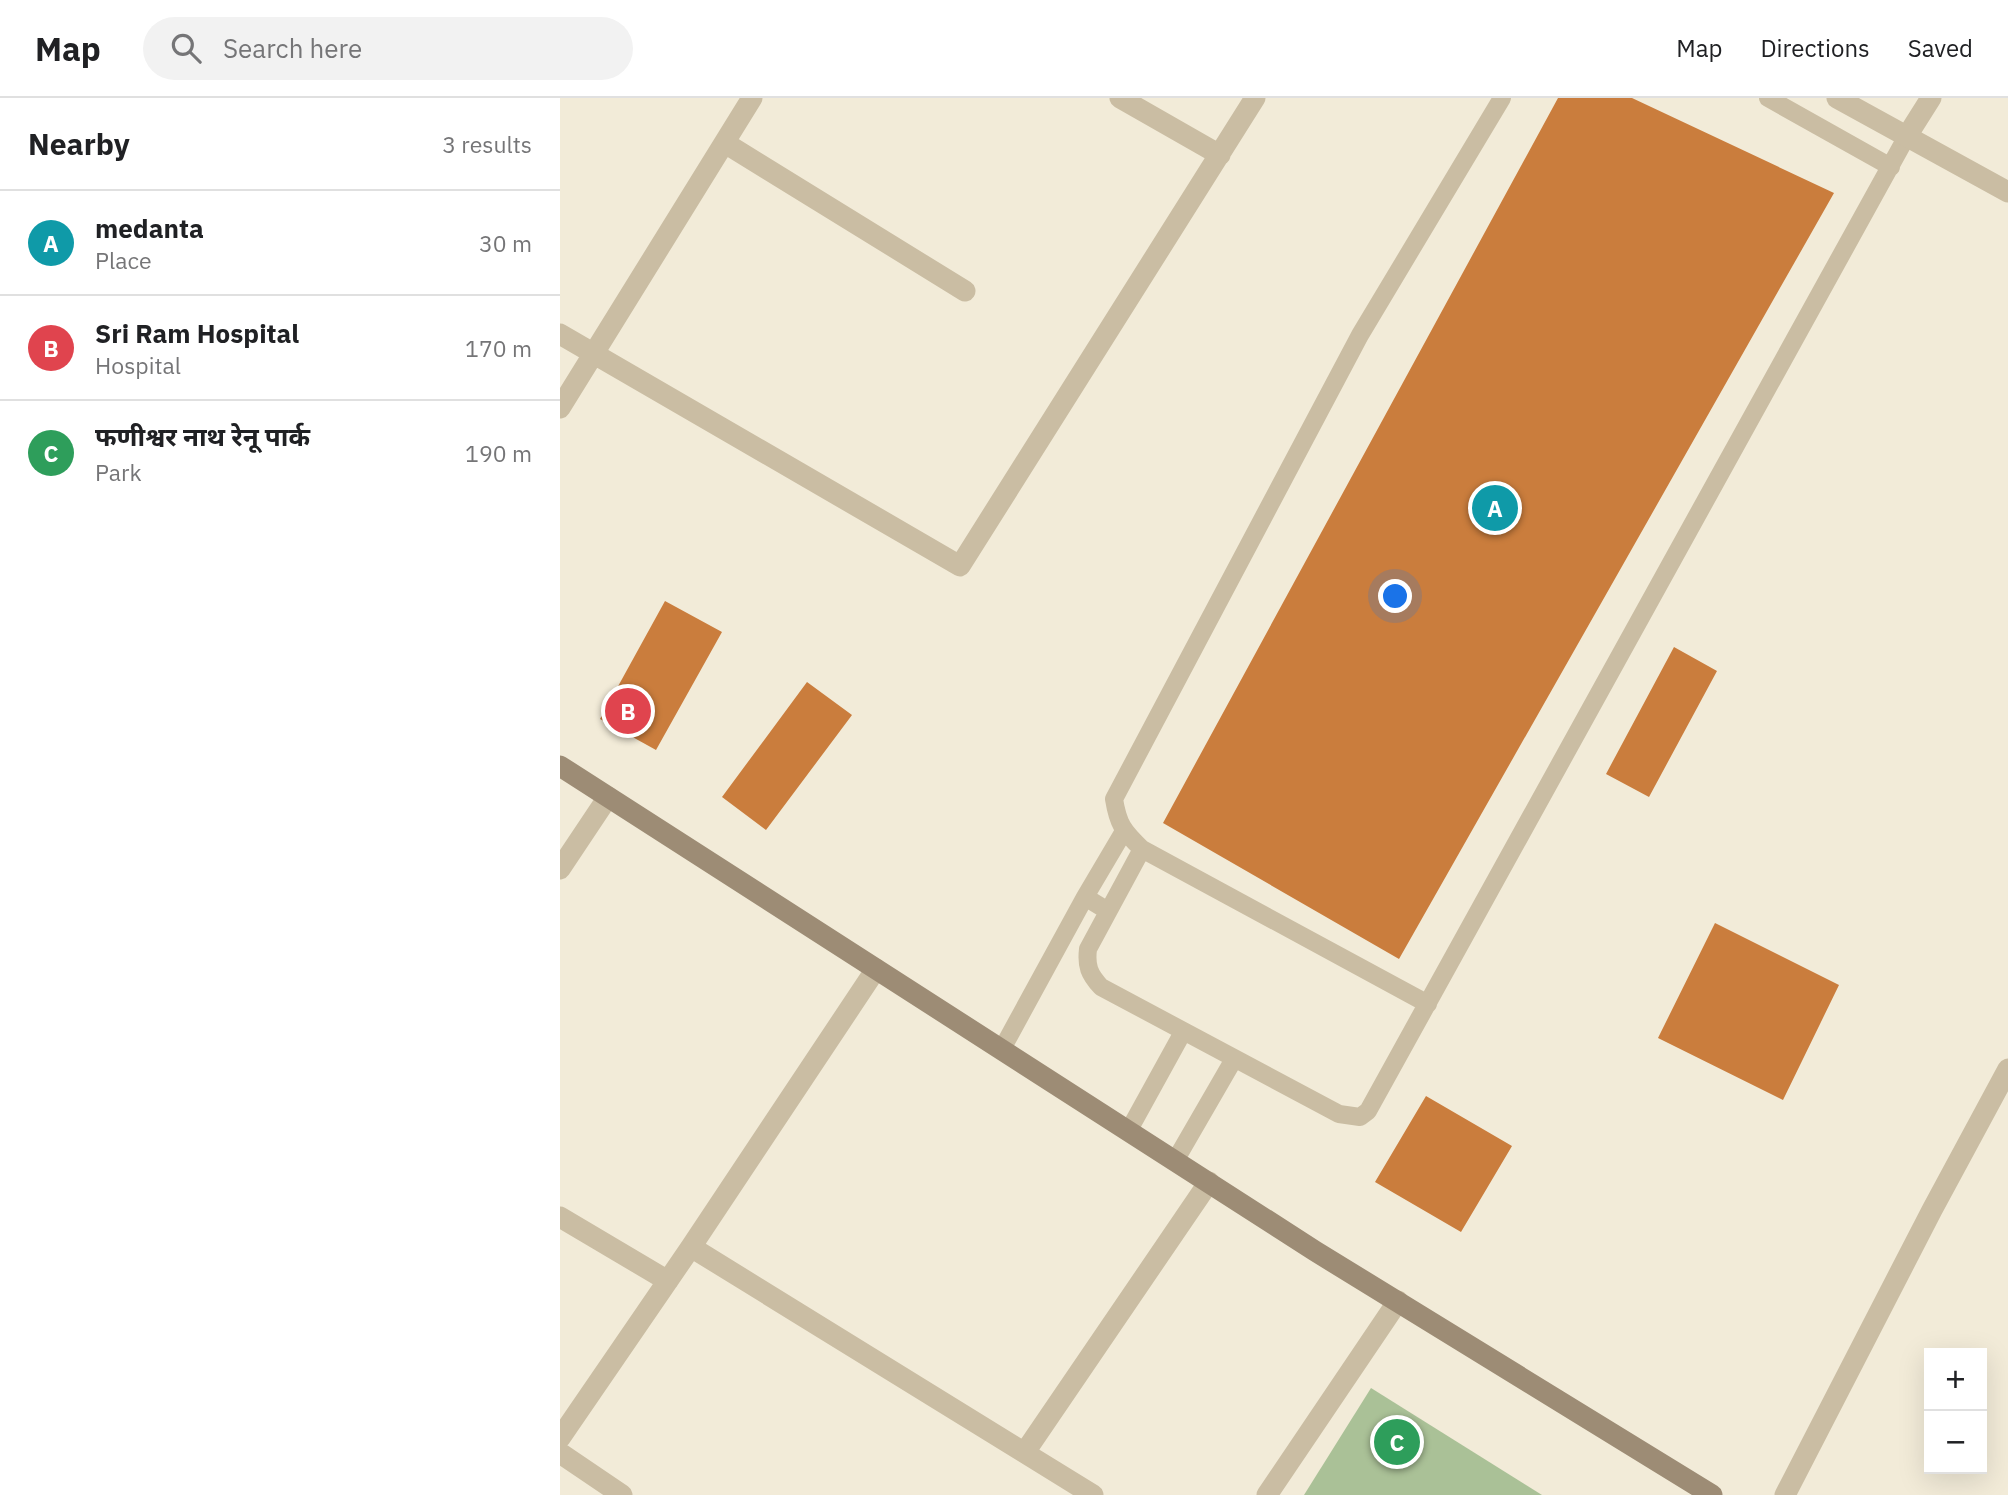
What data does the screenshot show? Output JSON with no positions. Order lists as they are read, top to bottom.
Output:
{
  "page": {
    "header": "Map",
    "search": "Search here",
    "nav": ["Map", "Directions", "Saved"],
    "heading": ["Nearby", "3 results"],
    "list": [
      {
        "mark": "A",
        "name": "medanta",
        "note": "Place",
        "value": "30 m"
      },
      {
        "mark": "B",
        "name": "Sri Ram Hospital",
        "note": "Hospital",
        "value": "170 m"
      },
      {
        "mark": "C",
        "name": "फणीश्वर नाथ रेनू पार्क",
        "note": "Park",
        "value": "190 m"
      }
    ],
    "pins": ["A", "B", "C"],
    "map_buttons": ["+", "−"]
  }
}
